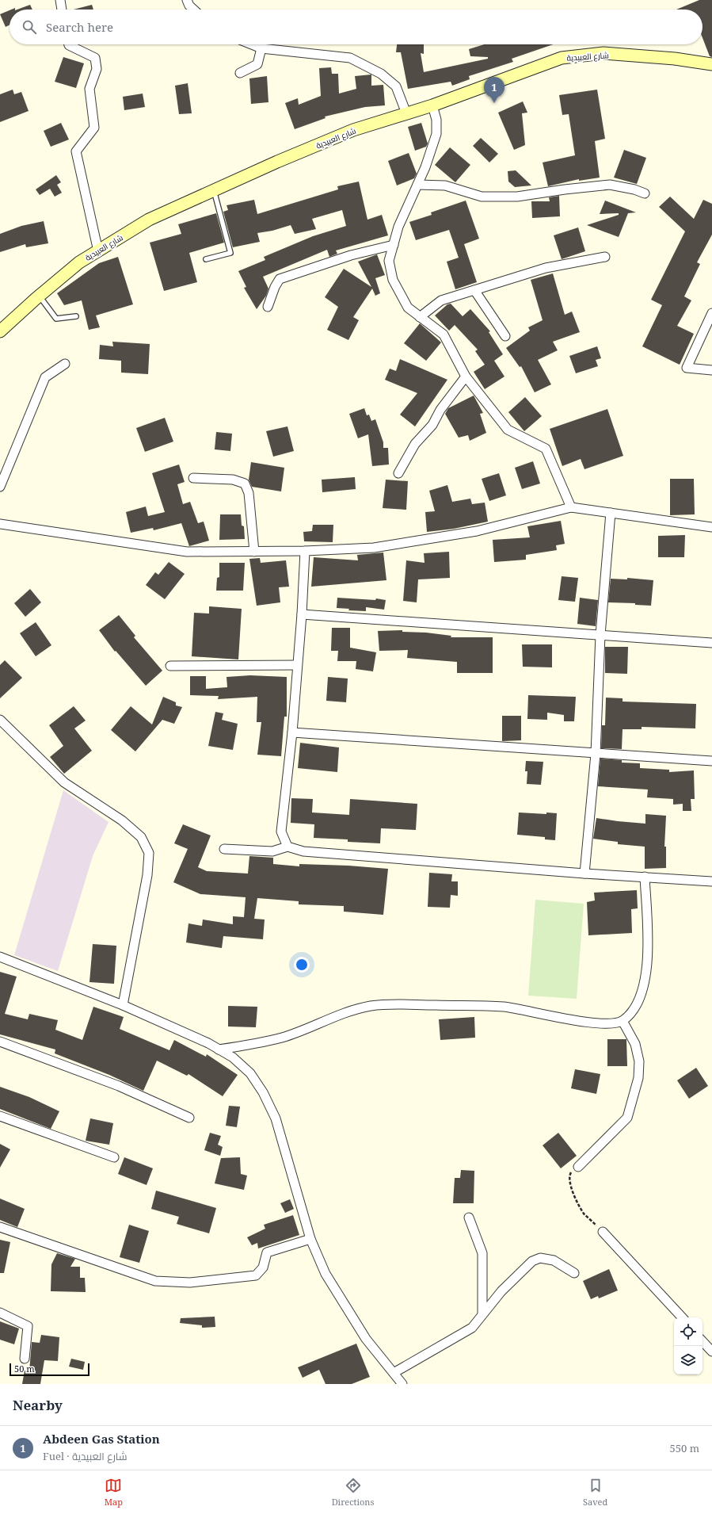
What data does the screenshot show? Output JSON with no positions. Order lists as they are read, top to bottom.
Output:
{
  "streets": {
    "main road": ["شارع العبيدية"]
  },
  "scale_bar": "50 m",
  "page": {
    "search": "Search here",
    "pins": "1",
    "scale": "50 m",
    "heading": "Nearby",
    "list": [
      {
        "mark": "1",
        "name": "Abdeen Gas Station",
        "note": "Fuel · شارع العبيدية",
        "value": "550 m"
      }
    ],
    "nav": ["Map", "Directions", "Saved"]
  }
}
